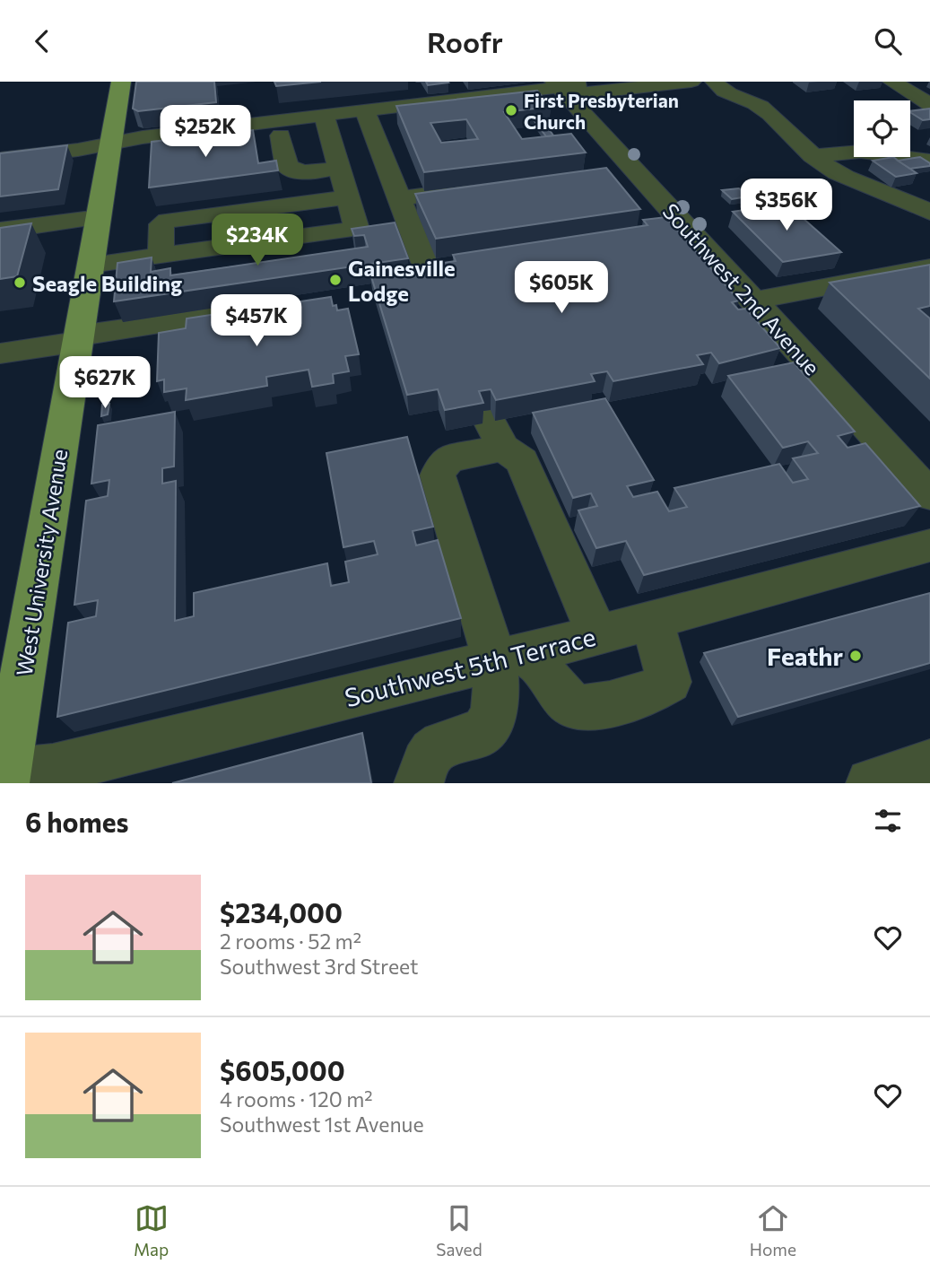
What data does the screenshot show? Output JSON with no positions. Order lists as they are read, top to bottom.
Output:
{
  "streets": {
    "main road": ["West University Avenue"],
    "street": ["Southwest 2nd Avenue", "Southwest 5th Terrace"]
  },
  "crossings": [
    ["West University Avenue", "Southwest 5th Terrace"]
  ],
  "places": [
    "First Presbyterian Church",
    "Gainesville Lodge",
    "Seagle Building",
    "Feathr"
  ],
  "page": {
    "header": "Roofr",
    "price": [
      "$252K",
      "$356K",
      "$234K",
      "$605K",
      "$457K",
      "$627K"
    ],
    "heading": "6 homes",
    "list": [
      {
        "name": "$234,000",
        "note": "2 rooms · 52 m² · Southwest 3rd Street"
      },
      {
        "name": "$605,000",
        "note": "4 rooms · 120 m² · Southwest 1st Avenue"
      }
    ],
    "tabs": ["Map", "Saved", "Home"]
  }
}
